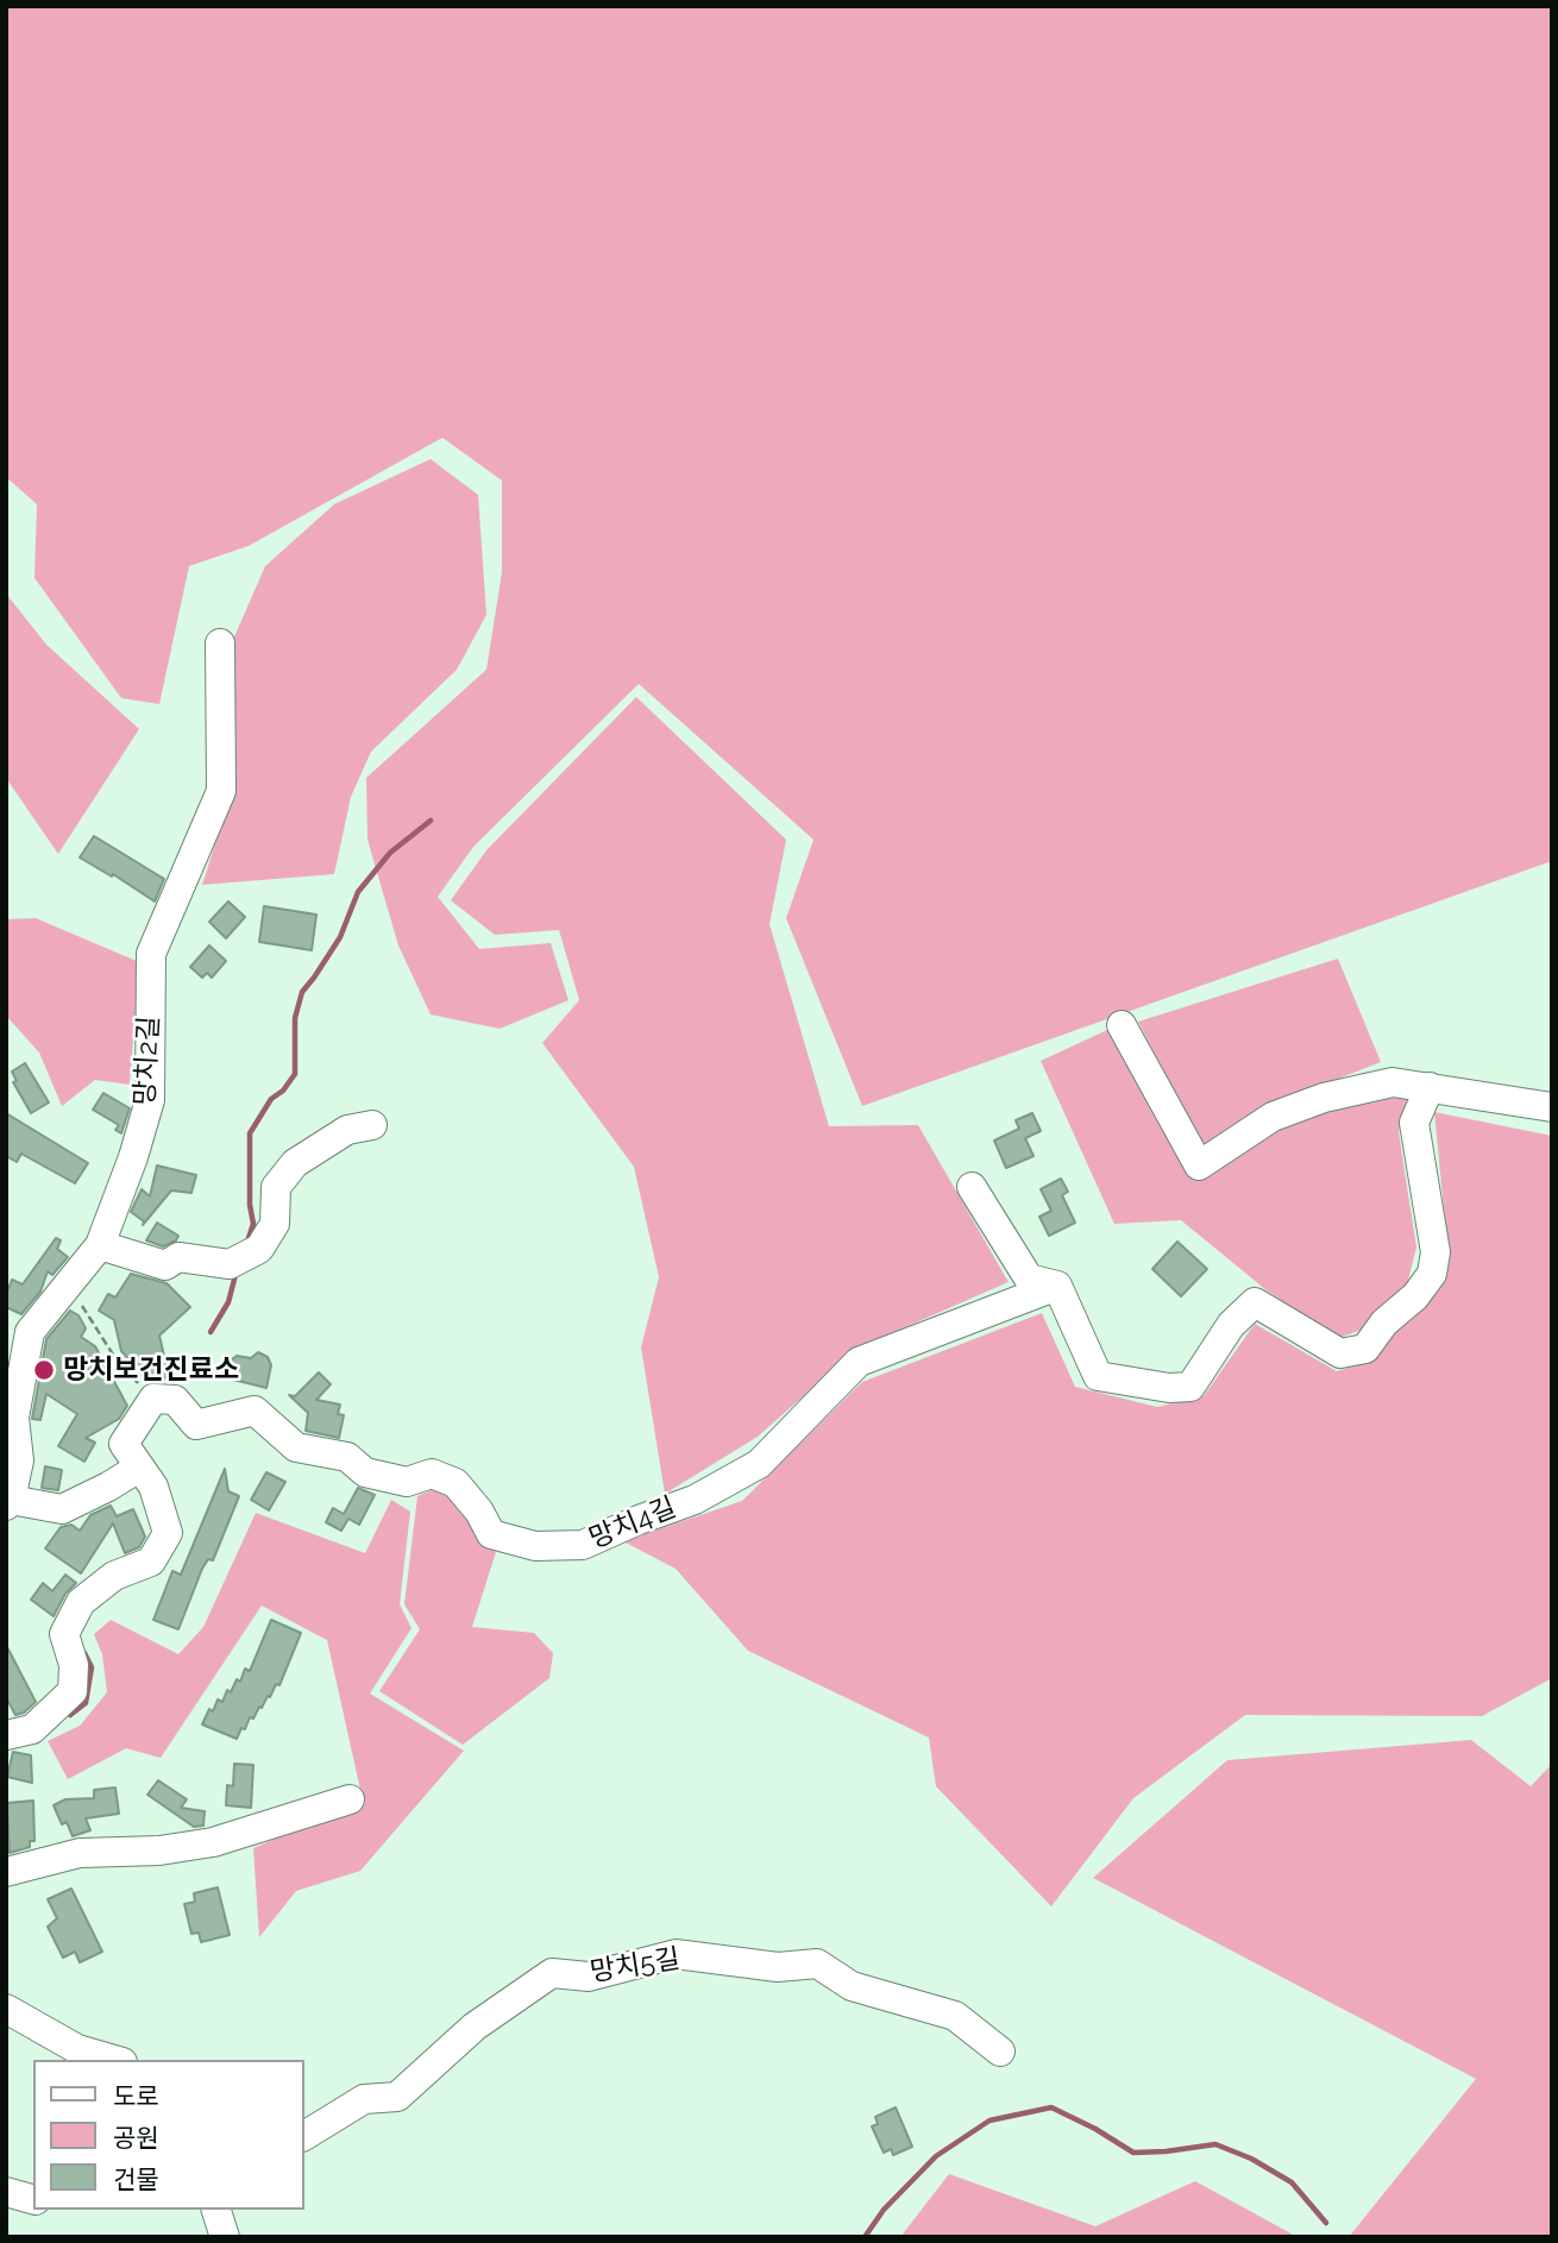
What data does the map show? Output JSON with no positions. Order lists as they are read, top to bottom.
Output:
{
  "streets": {
    "street": ["망치2길", "망치4길", "망치5길"]
  },
  "places": ["망치보건진료소"],
  "legend": ["도로", "공원", "건물"]
}
